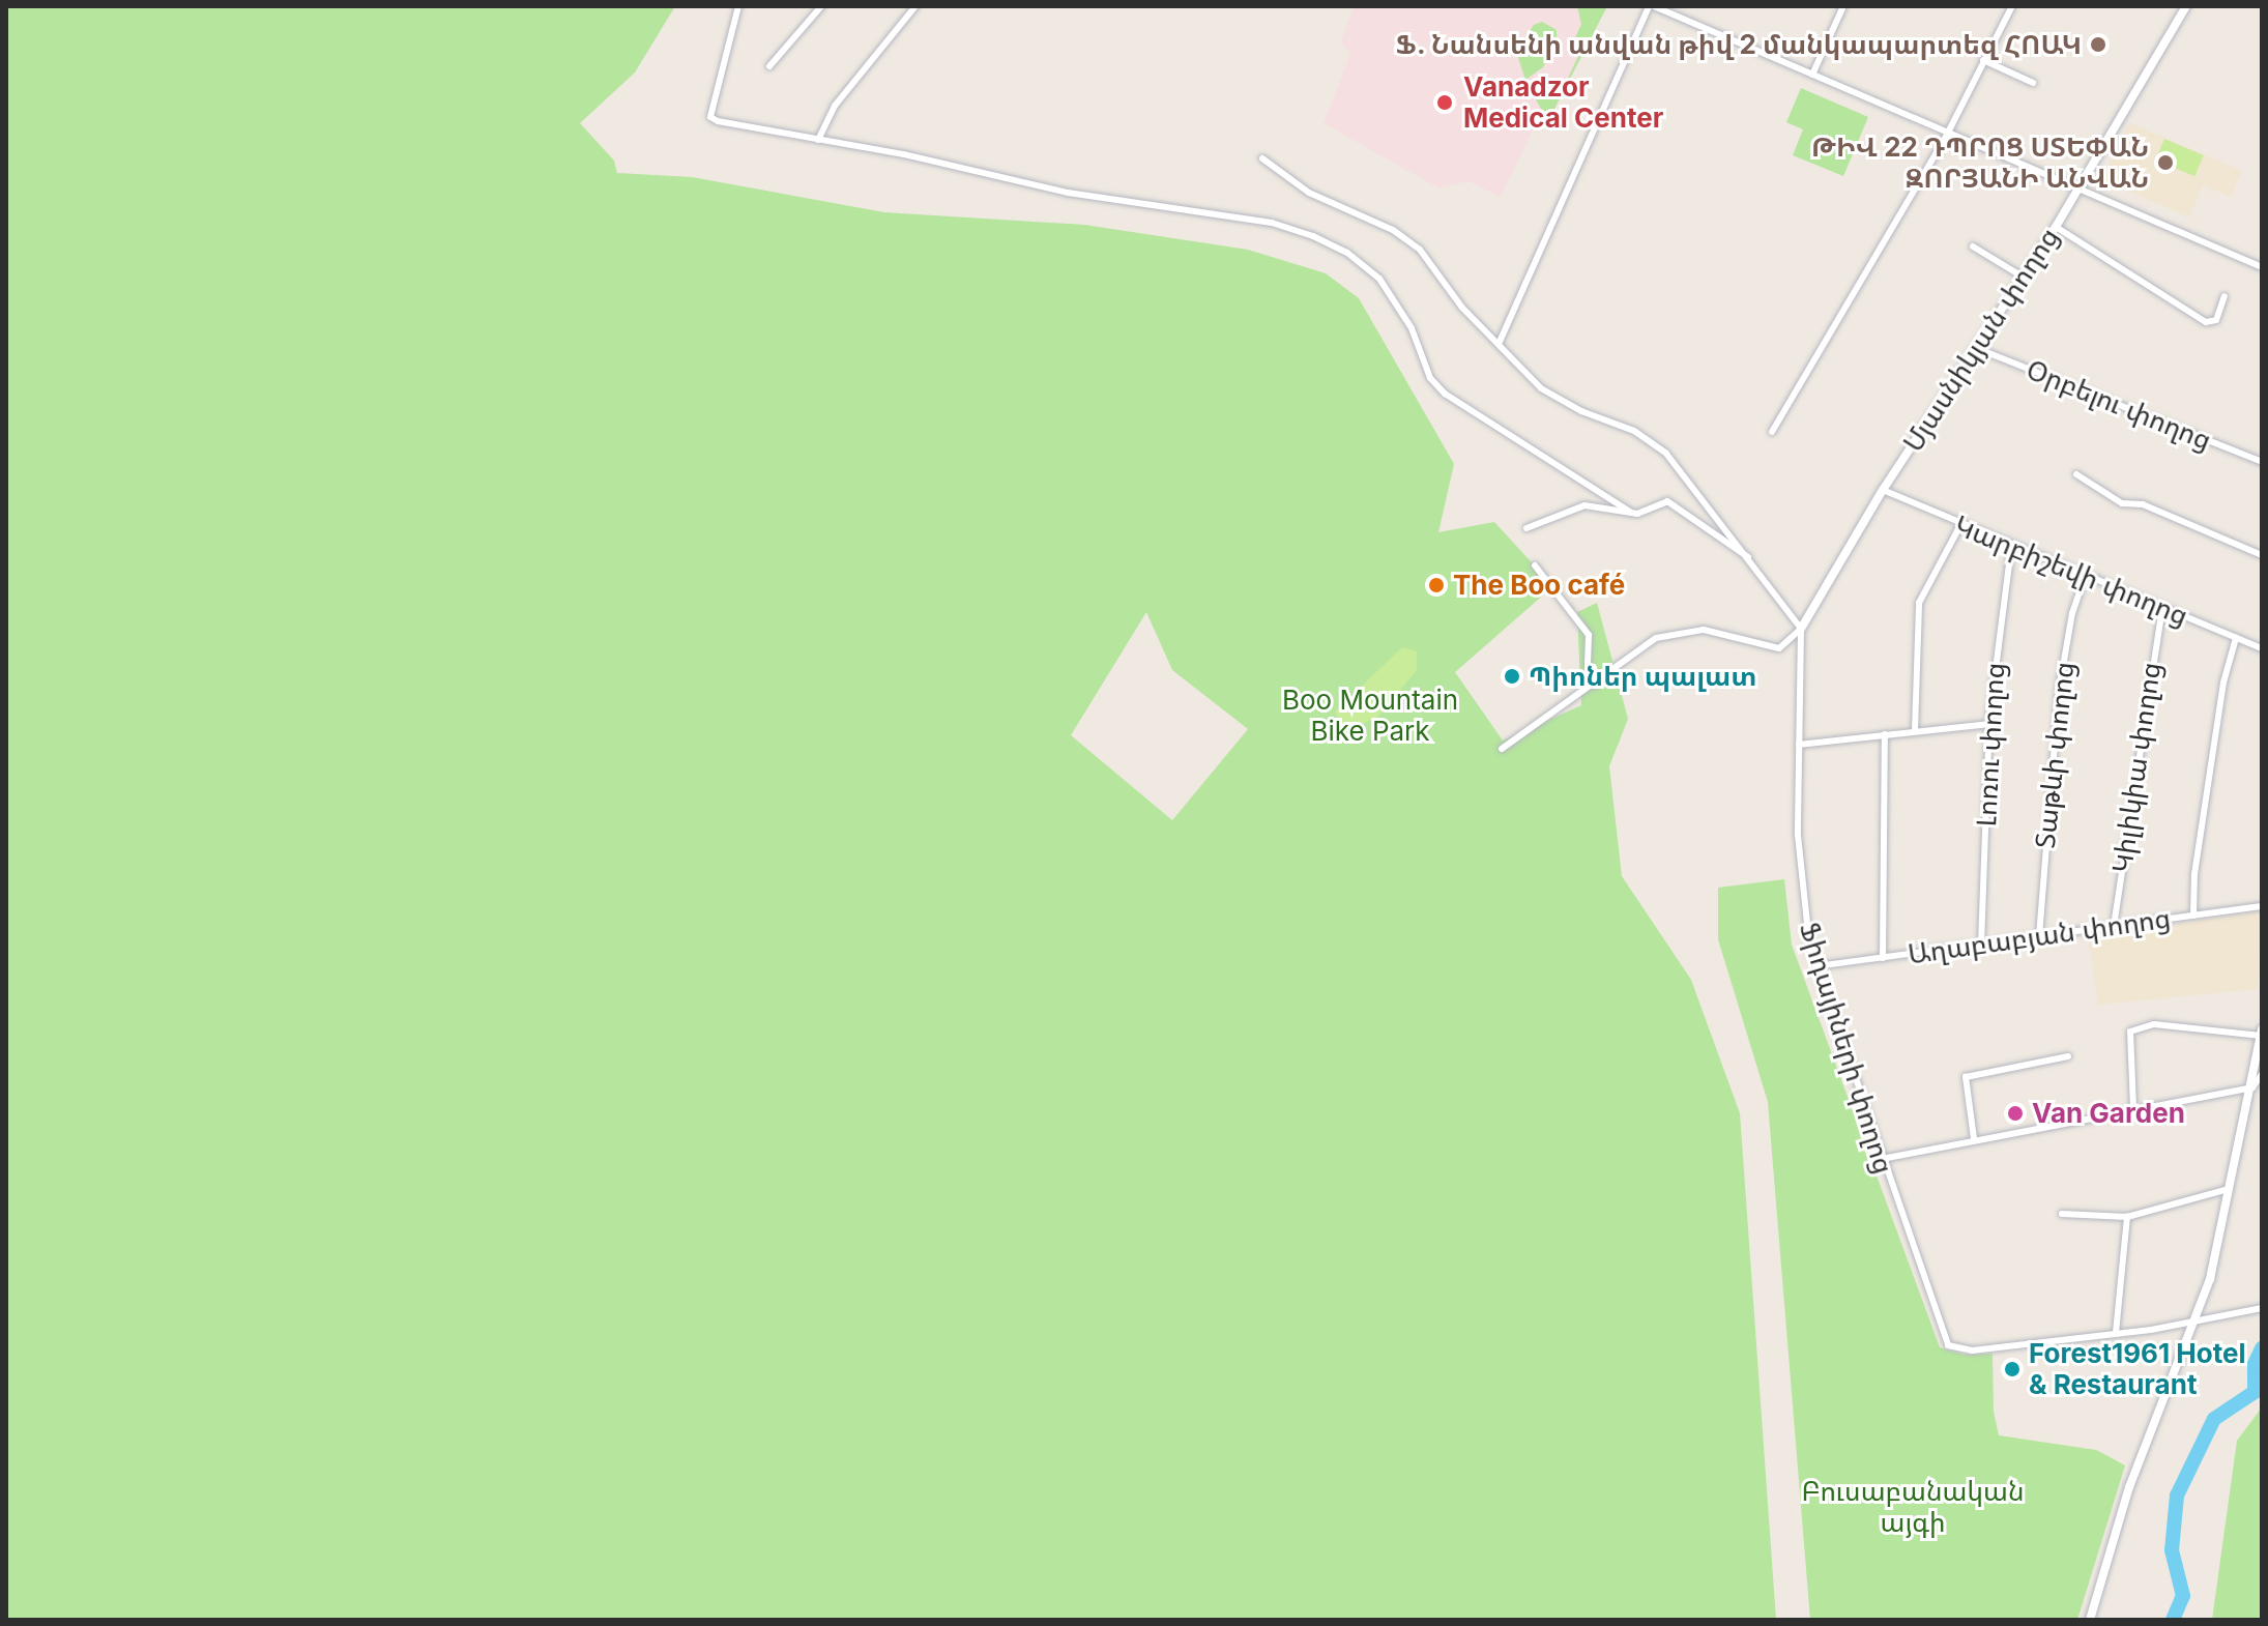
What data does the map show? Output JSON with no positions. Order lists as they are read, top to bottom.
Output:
{
  "streets": {
    "street": [
      "Մյասնիկյան փողոց",
      "Օրբելու փողոց",
      "Կարբիշեվի փողոց",
      "Լոռու փողոց",
      "Տաթևի փողոց",
      "Կիլիկիա փողոց",
      "Աղաբաբյան փողոց",
      "Ֆիդայիների փողոց"
    ]
  },
  "crossings": [
    ["Մյասնիկյան փողոց", "Օրբելու փողոց"],
    ["Մյասնիկյան փողոց", "Կարբիշեվի փողոց"],
    ["Մյասնիկյան փողոց", "Ֆիդայիների փողոց"],
    ["Կարբիշեվի փողոց", "Լոռու փողոց"],
    ["Կարբիշեվի փողոց", "Տաթևի փողոց"],
    ["Կարբիշեվի փողոց", "Կիլիկիա փողոց"],
    ["Լոռու փողոց", "Աղաբաբյան փողոց"],
    ["Տաթևի փողոց", "Աղաբաբյան փողոց"],
    ["Կիլիկիա փողոց", "Աղաբաբյան փողոց"],
    ["Աղաբաբյան փողոց", "Ֆիդայիների փողոց"]
  ],
  "parks": ["Boo Mountain Bike Park", "Բուսաբանական այգի"],
  "places": [
    "Ֆ. Նանսենի անվան թիվ 2 մանկապարտեզ ՀՈԱԿ",
    "Vanadzor Medical Center",
    "ԹԻՎ 22 ԴՊՐՈՑ ՍՏԵՓԱՆ ԶՈՐՅԱՆԻ ԱՆՎԱՆ",
    "The Boo café",
    "Պիոներ պալատ",
    "Van Garden",
    "Forest1961 Hotel & Restaurant"
  ]
}
